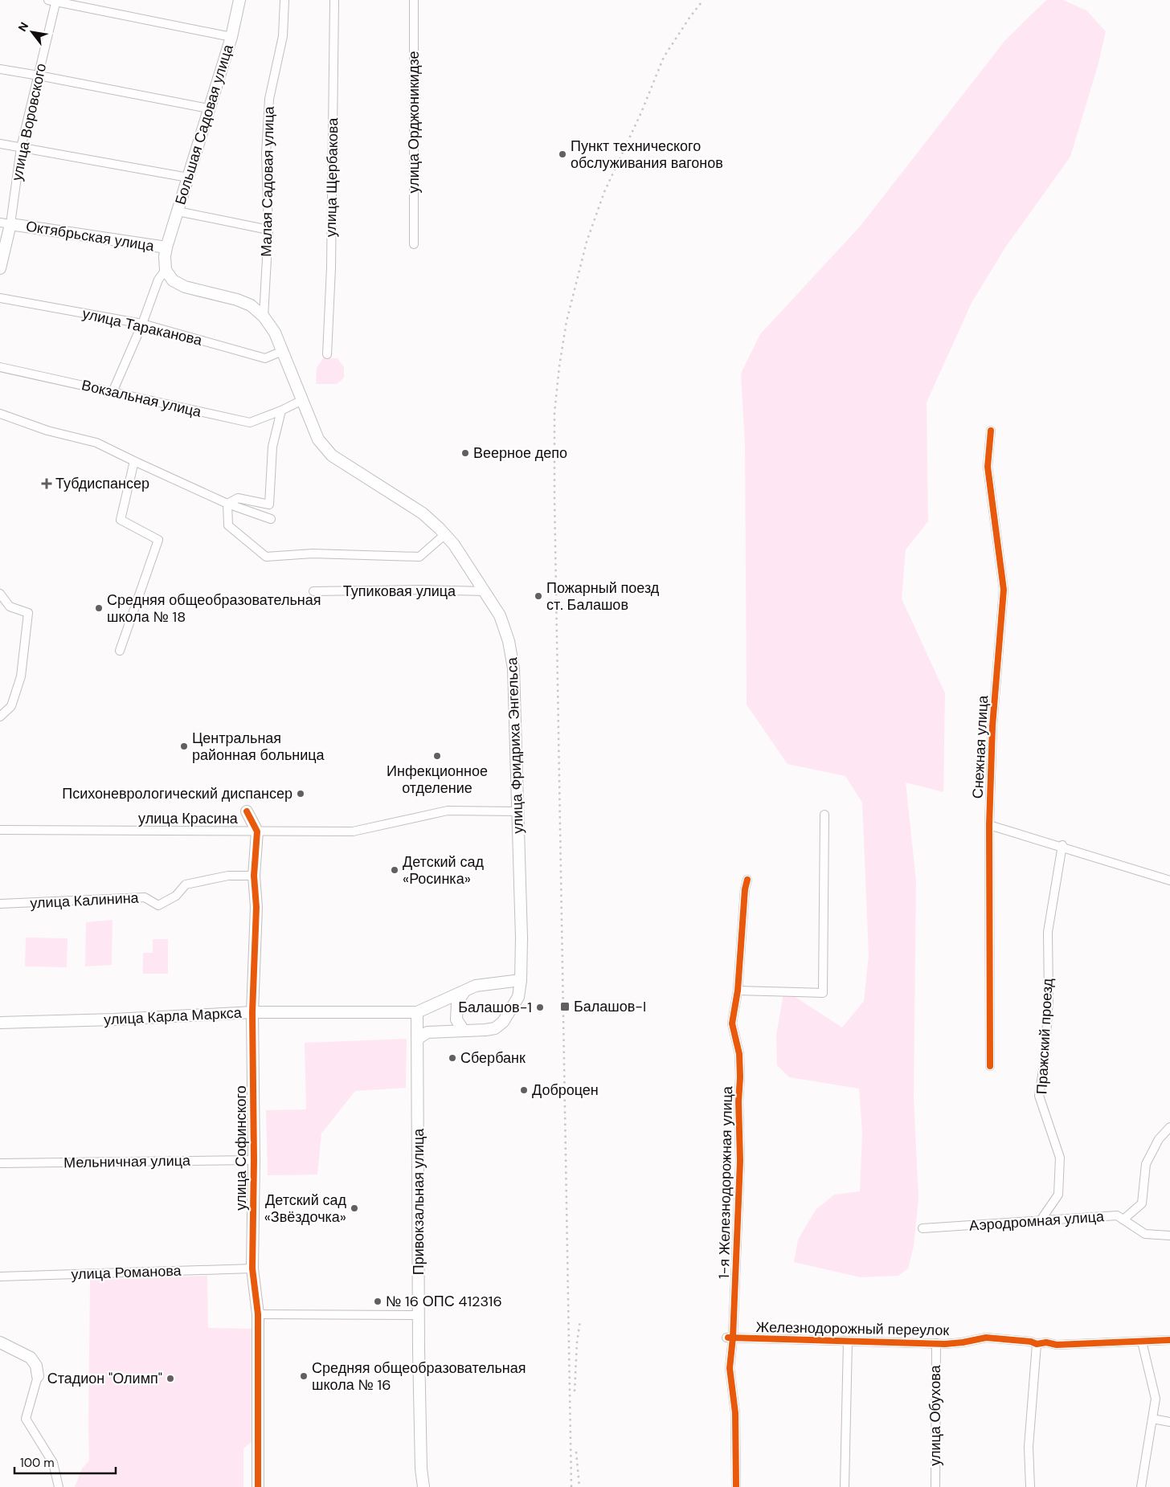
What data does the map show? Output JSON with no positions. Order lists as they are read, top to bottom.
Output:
{
  "streets": {
    "main road": [
      "улица Воровского",
      "Большая Садовая улица",
      "Октябрьская улица",
      "улица Фридриха Энгельса",
      "улица Карла Маркса",
      "улица Софинского",
      "Привокзальная улица"
    ],
    "street": [
      "улица Орджоникидзе",
      "улица Щербакова",
      "Малая Садовая улица",
      "улица Тараканова",
      "Вокзальная улица",
      "Тупиковая улица",
      "Снежная улица",
      "улица Красина",
      "улица Калинина",
      "Пражский проезд",
      "Мельничная улица",
      "1-я Железнодорожная улица",
      "Аэродромная улица",
      "улица Романова",
      "Железнодорожный переулок",
      "улица Обухова"
    ]
  },
  "crossings": [
    ["улица Воровского", "Октябрьская улица"],
    ["Большая Садовая улица", "Октябрьская улица"],
    ["Малая Садовая улица", "Октябрьская улица"],
    ["Малая Садовая улица", "улица Фридриха Энгельса"],
    ["Октябрьская улица", "улица Фридриха Энгельса"],
    ["улица Тараканова", "улица Фридриха Энгельса"],
    ["Вокзальная улица", "улица Фридриха Энгельса"],
    ["Тупиковая улица", "улица Фридриха Энгельса"],
    ["улица Фридриха Энгельса", "улица Красина"],
    ["улица Фридриха Энгельса", "Привокзальная улица"],
    ["улица Красина", "улица Софинского"],
    ["улица Калинина", "улица Софинского"],
    ["улица Карла Маркса", "улица Софинского"],
    ["улица Карла Маркса", "Привокзальная улица"],
    ["Пражский проезд", "Аэродромная улица"],
    ["улица Софинского", "Мельничная улица"],
    ["улица Софинского", "улица Романова"],
    ["1-я Железнодорожная улица", "Железнодорожный переулок"],
    ["Железнодорожный переулок", "улица Обухова"]
  ],
  "places": {
    "other": [
      "Пункт технического обслуживания вагонов",
      "Веерное депо",
      "Пожарный поезд ст. Балашов",
      "Средняя общеобразовательная школа № 18",
      "Центральная районная больница",
      "Инфекционное отделение",
      "Психоневрологический диспансер",
      "Детский сад «Росинка»",
      "Балашов-1",
      "Сбербанк",
      "Доброцен",
      "Детский сад «Звёздочка»",
      "№ 16 ОПС 412316",
      "Средняя общеобразовательная школа № 16",
      "Стадион \"Олимп\""
    ],
    "health": ["Тубдиспансер"],
    "transit": ["Балашов-I"]
  },
  "scale_bar": "100 m",
  "north": "top left"
}
